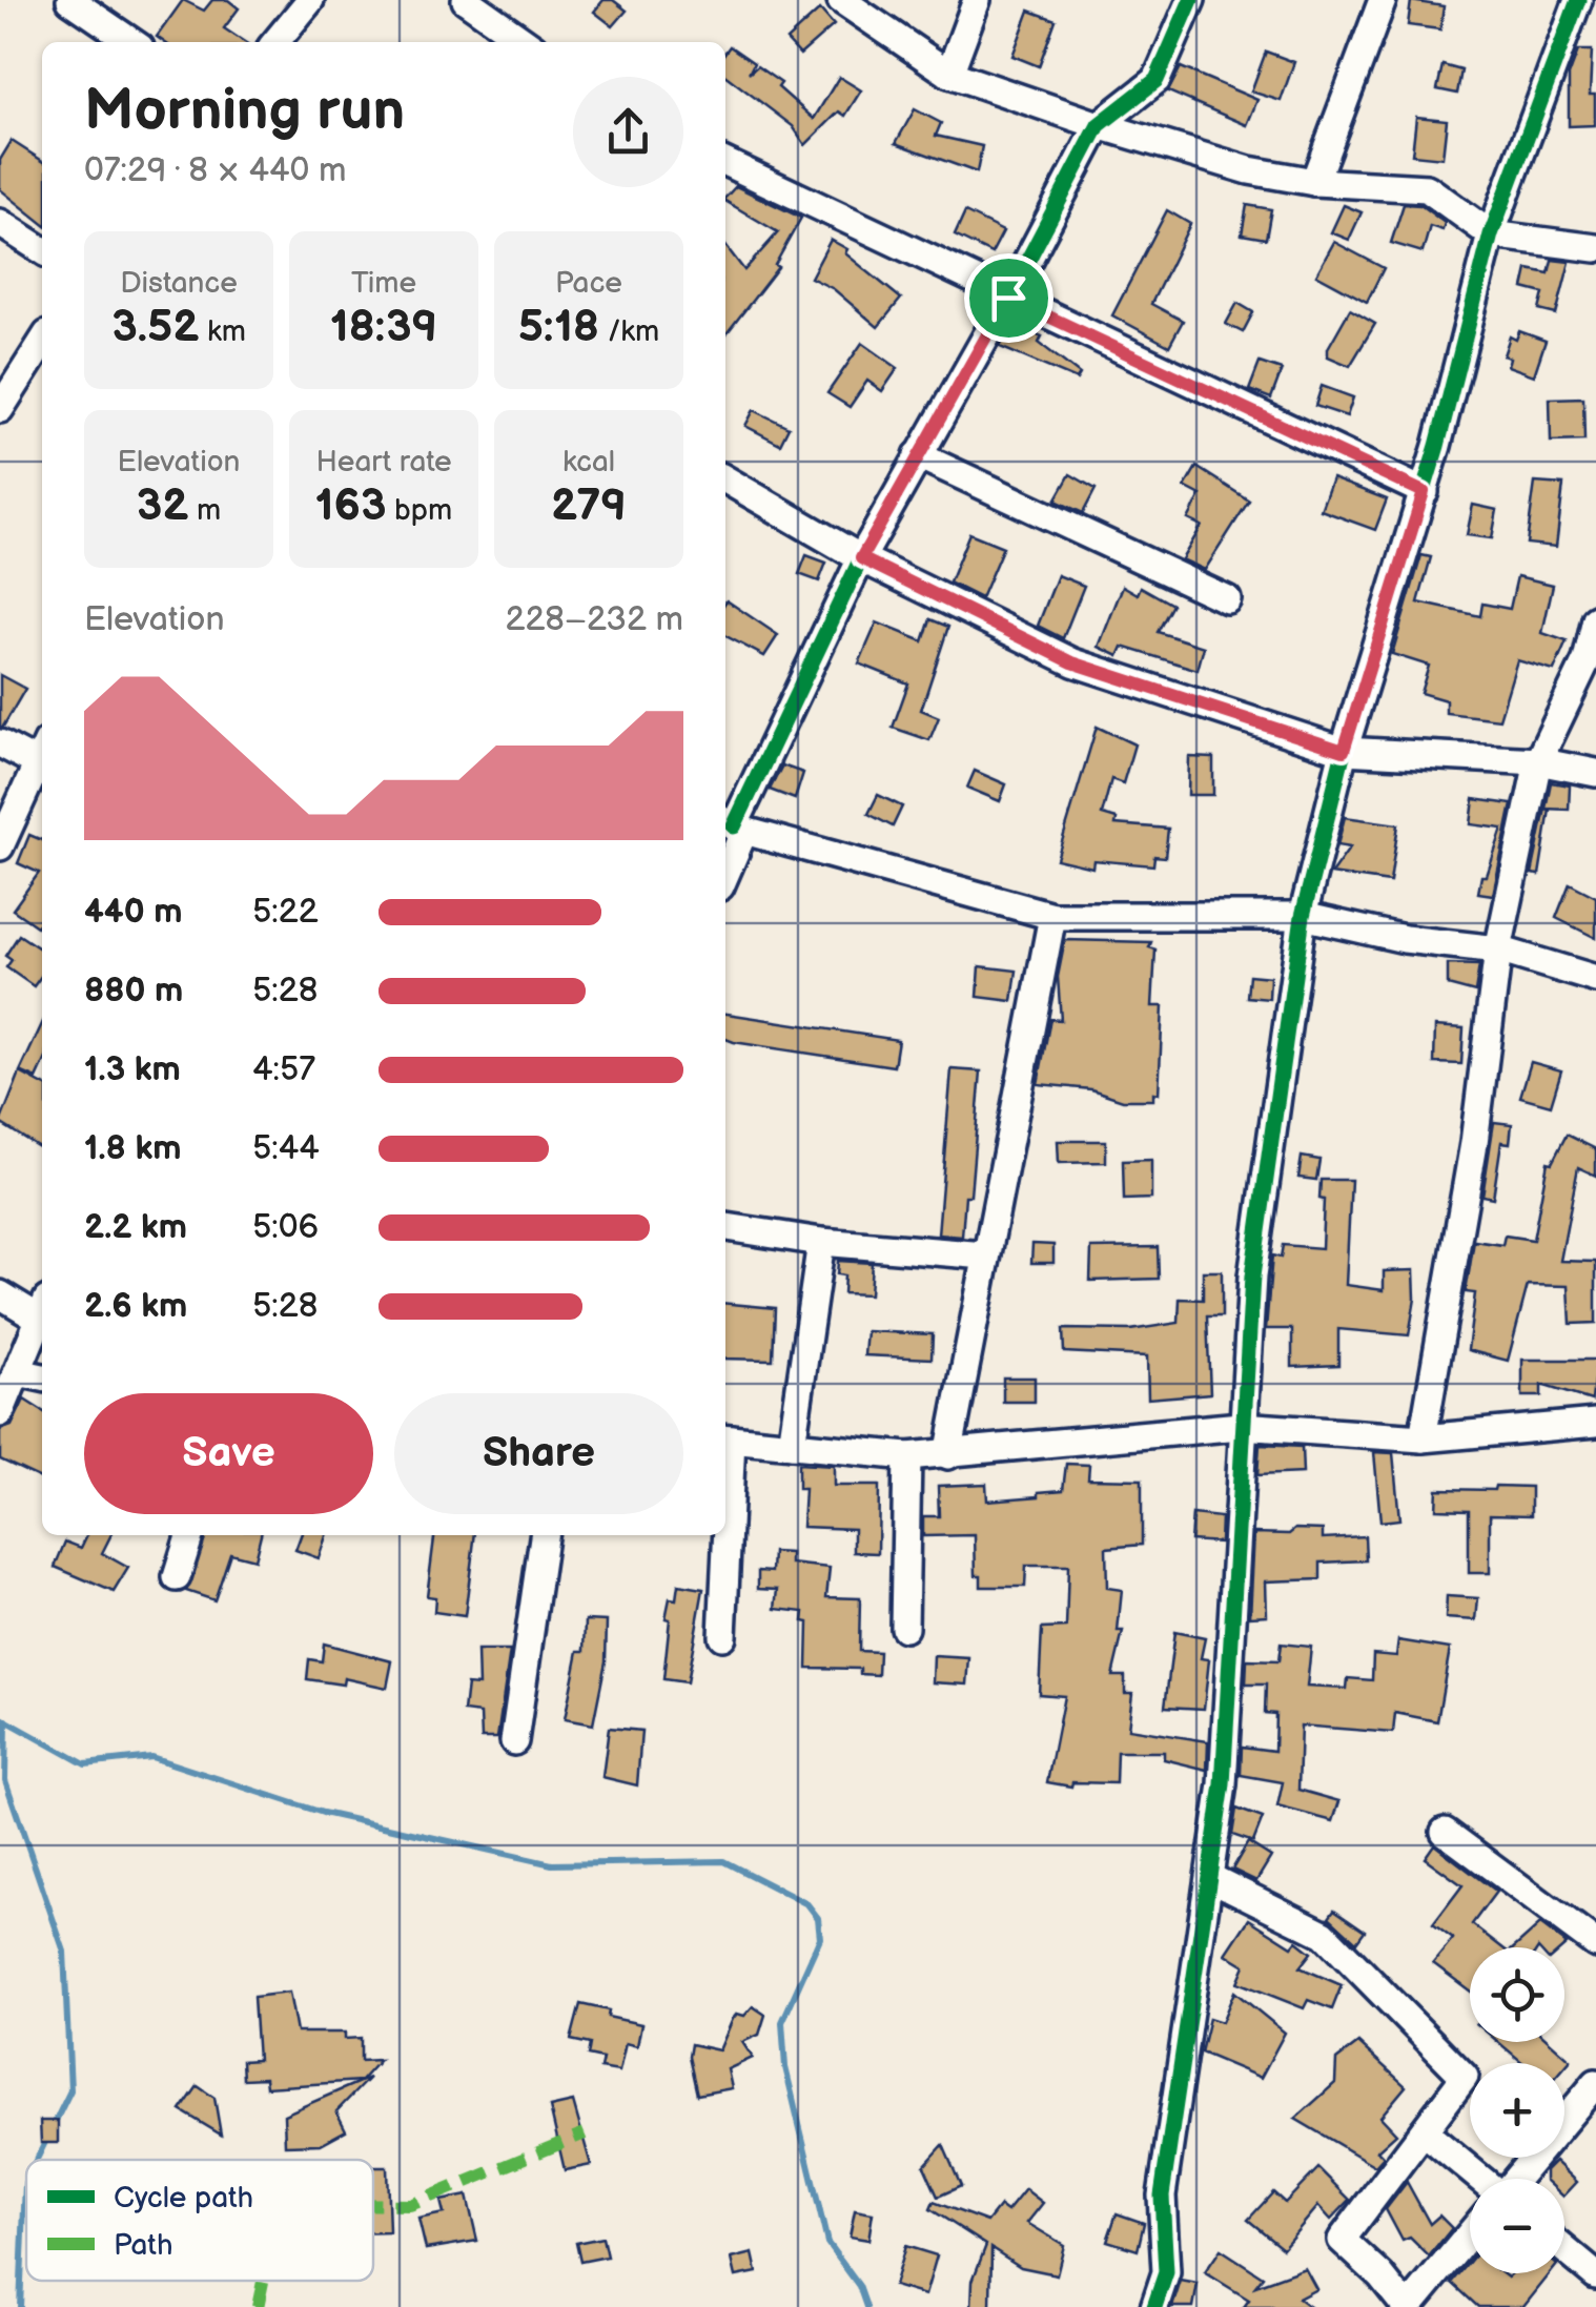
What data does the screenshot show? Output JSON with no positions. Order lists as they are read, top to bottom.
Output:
{
  "legend": ["Cycle path", "Path"],
  "page": {
    "heading": ["Morning run", "07:29 · 8 × 440 m"],
    "stats": [
      ["Distance", "3.52 km"],
      ["Time", "18:39"],
      ["Pace", "5:18 /km"],
      ["Elevation", "32 m"],
      ["Heart rate", "163 bpm"],
      ["kcal", "279"]
    ],
    "chart": ["Elevation", "228–232 m"],
    "list": [
      {
        "name": "440 m",
        "note": "5:22"
      },
      {
        "name": "880 m",
        "note": "5:28"
      },
      {
        "name": "1.3 km",
        "note": "4:57"
      },
      {
        "name": "1.8 km",
        "note": "5:44"
      },
      {
        "name": "2.2 km",
        "note": "5:06"
      },
      {
        "name": "2.6 km",
        "note": "5:28"
      }
    ],
    "buttons": ["Save", "Share"],
    "map_buttons": ["+", "−"]
  }
}
